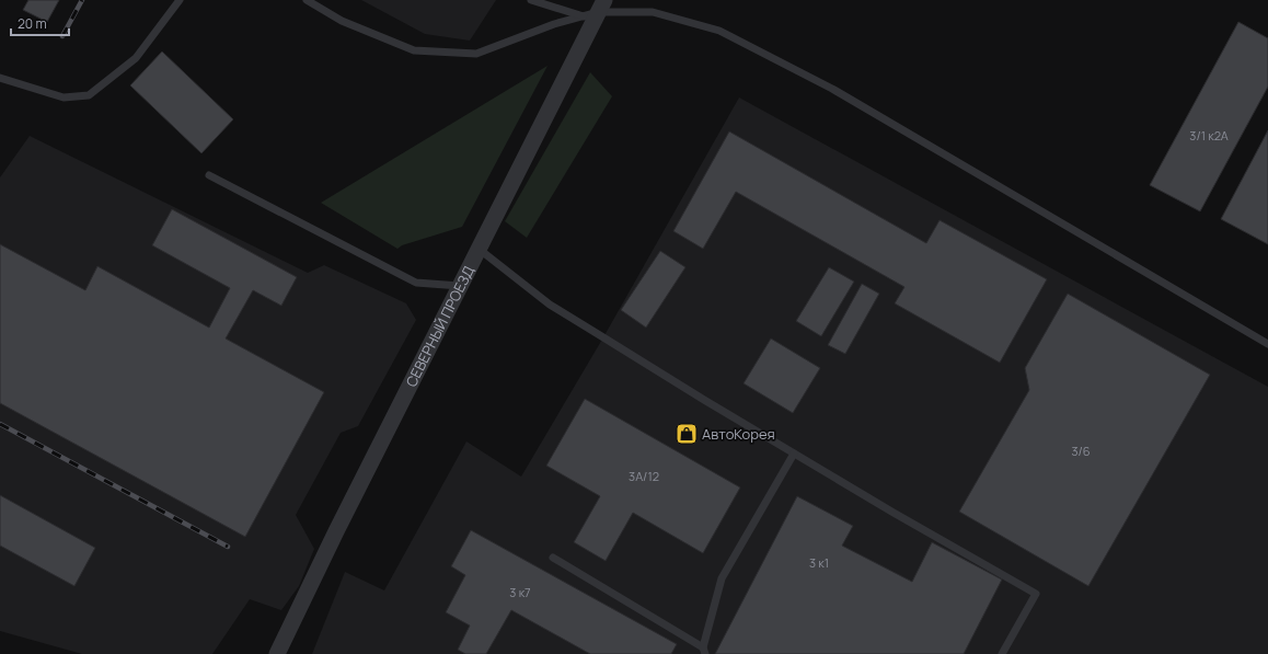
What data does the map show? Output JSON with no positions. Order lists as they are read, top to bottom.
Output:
{
  "streets": {
    "street": ["СЕВЕРНЫЙ ПРОЕЗД"]
  },
  "places": {
    "shop": ["АвтоКорея"]
  },
  "house_numbers": [
    "3/1 к2А",
    "3/6",
    "3А/12",
    "3 к1",
    "3 к7"
  ],
  "scale_bar": "20 m"
}
